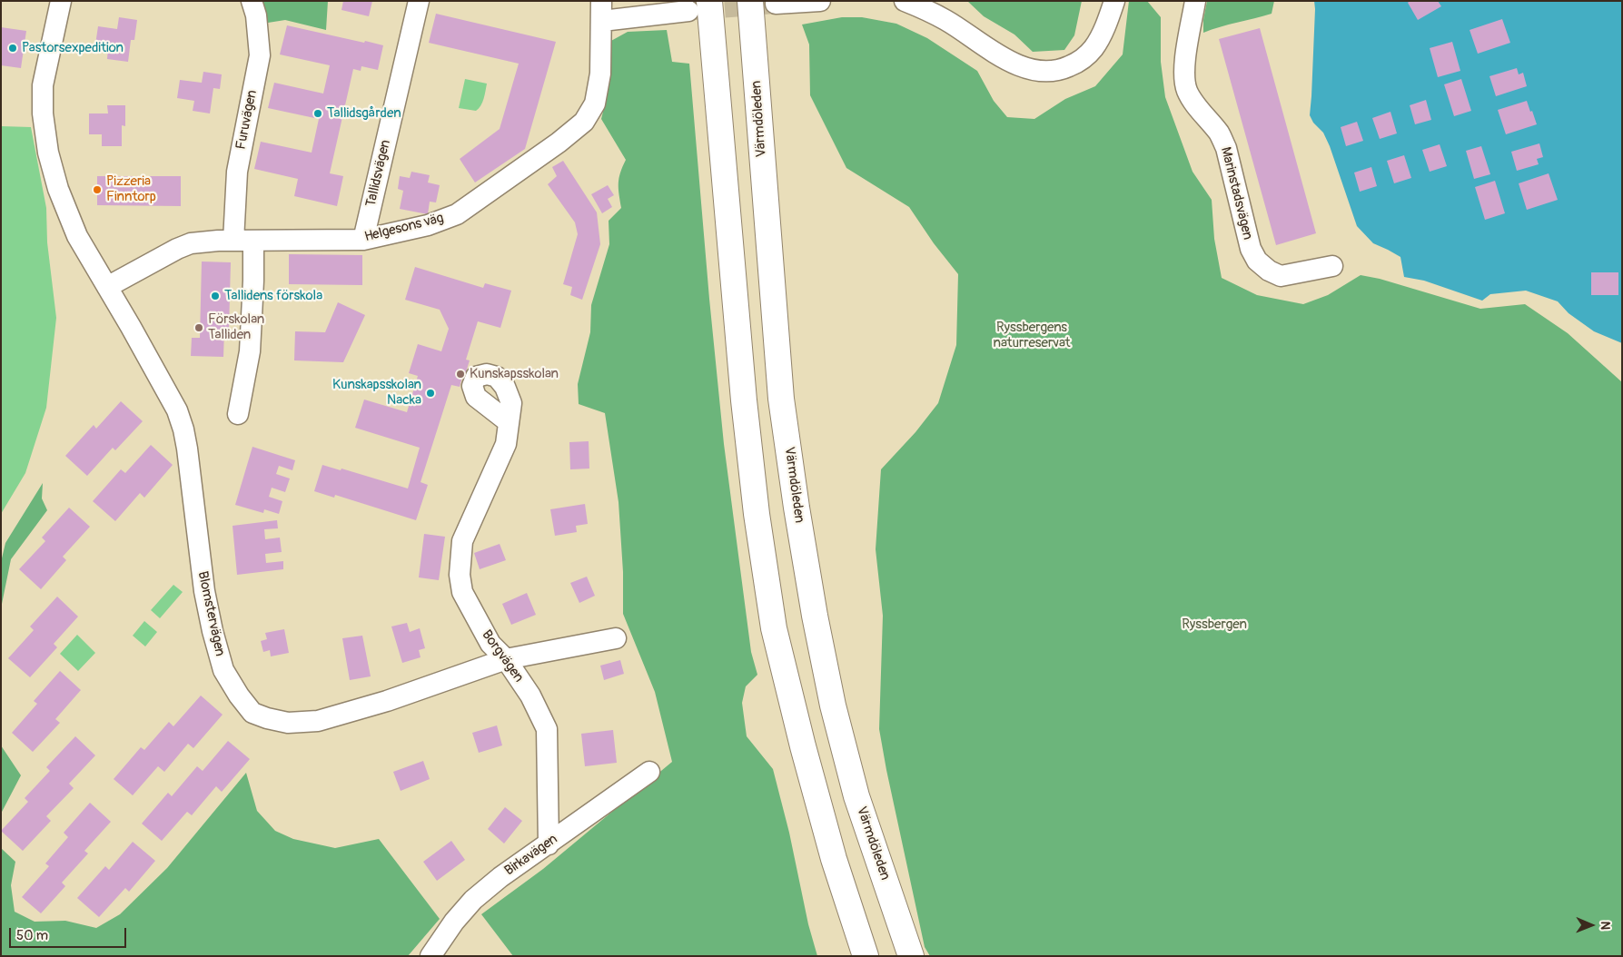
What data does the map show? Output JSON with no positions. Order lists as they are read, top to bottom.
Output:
{
  "streets": {
    "highway": ["Värmdöleden"],
    "street": [
      "Furuvägen",
      "Tallidsvägen",
      "Marinstadsvägen",
      "Helgesons väg",
      "Blomstervägen",
      "Borgvägen",
      "Birkavägen"
    ]
  },
  "crossings": [
    ["Furuvägen", "Helgesons väg"],
    ["Tallidsvägen", "Helgesons väg"],
    ["Helgesons väg", "Blomstervägen"],
    ["Blomstervägen", "Borgvägen"],
    ["Borgvägen", "Birkavägen"]
  ],
  "parks": ["Ryssbergens naturreservat", "Ryssbergen"],
  "places": [
    "Pastorsexpedition",
    "Tallidsgården",
    "Pizzeria Finntorp",
    "Tallidens förskola",
    "Förskolan Talliden",
    "Kunskapsskolan",
    "Kunskapsskolan Nacka"
  ],
  "scale_bar": "50 m",
  "north": "right"
}
